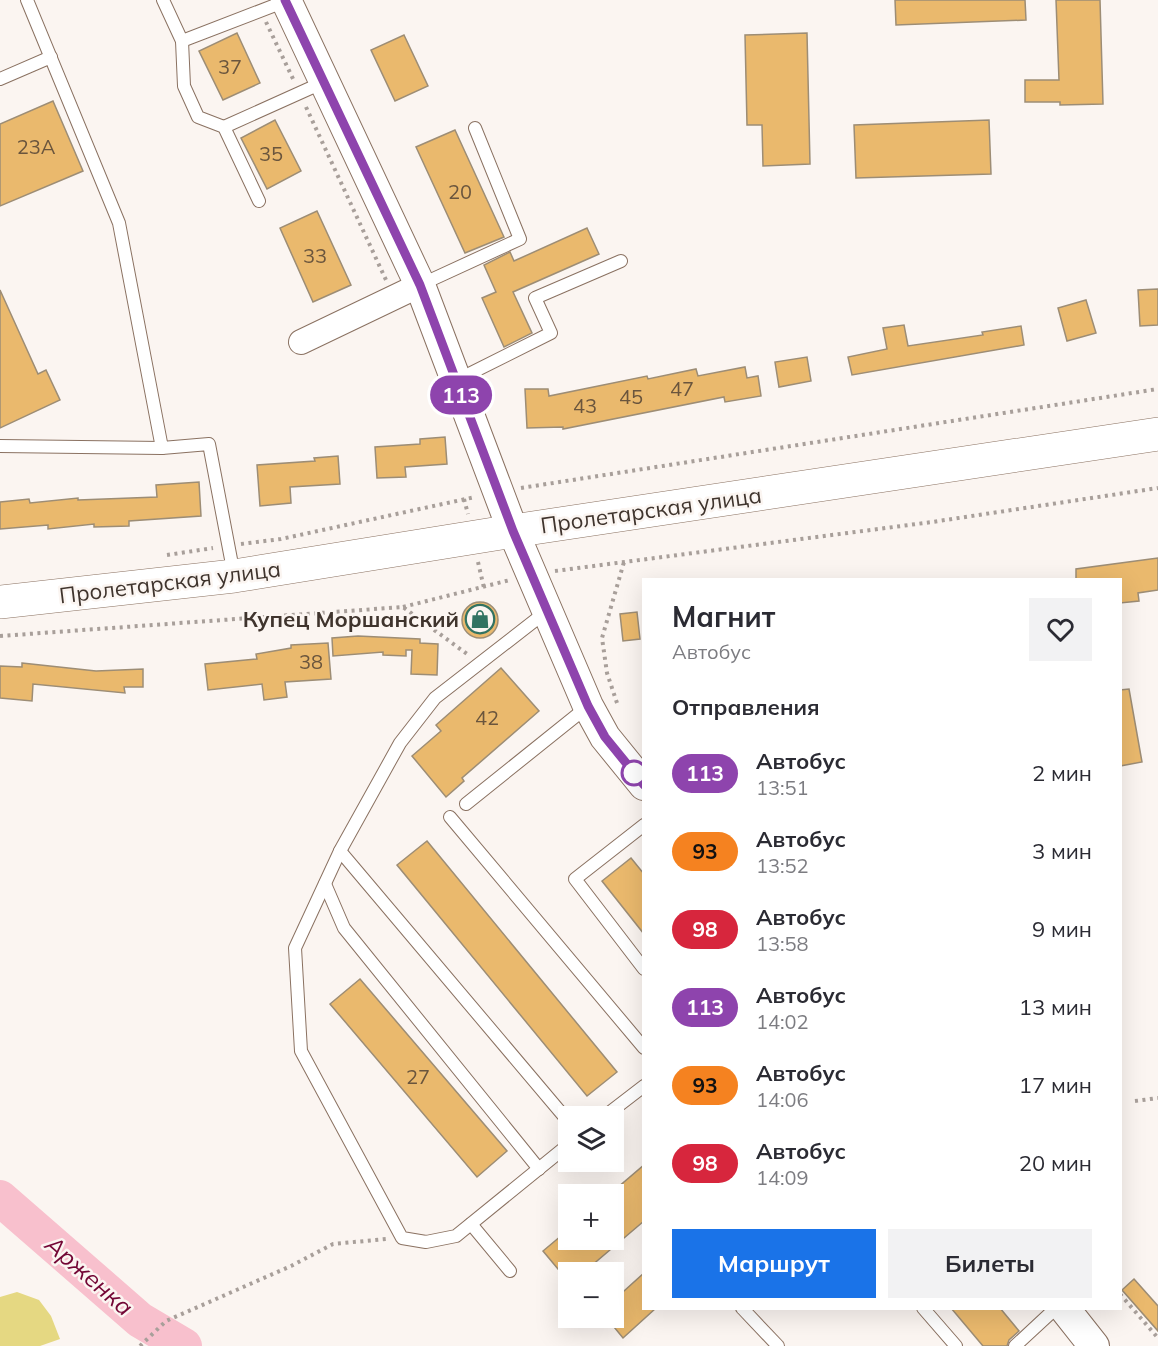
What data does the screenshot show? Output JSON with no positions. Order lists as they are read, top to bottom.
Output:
{
  "streets": {
    "main road": ["Пролетарская улица"]
  },
  "water": ["Арженка"],
  "places": {
    "shop": ["Купец Моршанский"]
  },
  "lines": ["bus line 113"],
  "house_numbers": [
    "37",
    "23А",
    "35",
    "20",
    "33",
    "47",
    "45",
    "43",
    "38",
    "42",
    "27"
  ],
  "page": {
    "on_map": "113",
    "heading": [
      ["Магнит", "Автобус"],
      "Отправления"
    ],
    "list": [
      {
        "mark": "113",
        "name": "Автобус",
        "note": "13:51",
        "value": "2 мин"
      },
      {
        "mark": "93",
        "name": "Автобус",
        "note": "13:52",
        "value": "3 мин"
      },
      {
        "mark": "98",
        "name": "Автобус",
        "note": "13:58",
        "value": "9 мин"
      },
      {
        "mark": "113",
        "name": "Автобус",
        "note": "14:02",
        "value": "13 мин"
      },
      {
        "mark": "93",
        "name": "Автобус",
        "note": "14:06",
        "value": "17 мин"
      },
      {
        "mark": "98",
        "name": "Автобус",
        "note": "14:09",
        "value": "20 мин"
      }
    ],
    "map_buttons": ["+", "−"],
    "buttons": ["Маршрут", "Билеты"]
  }
}
